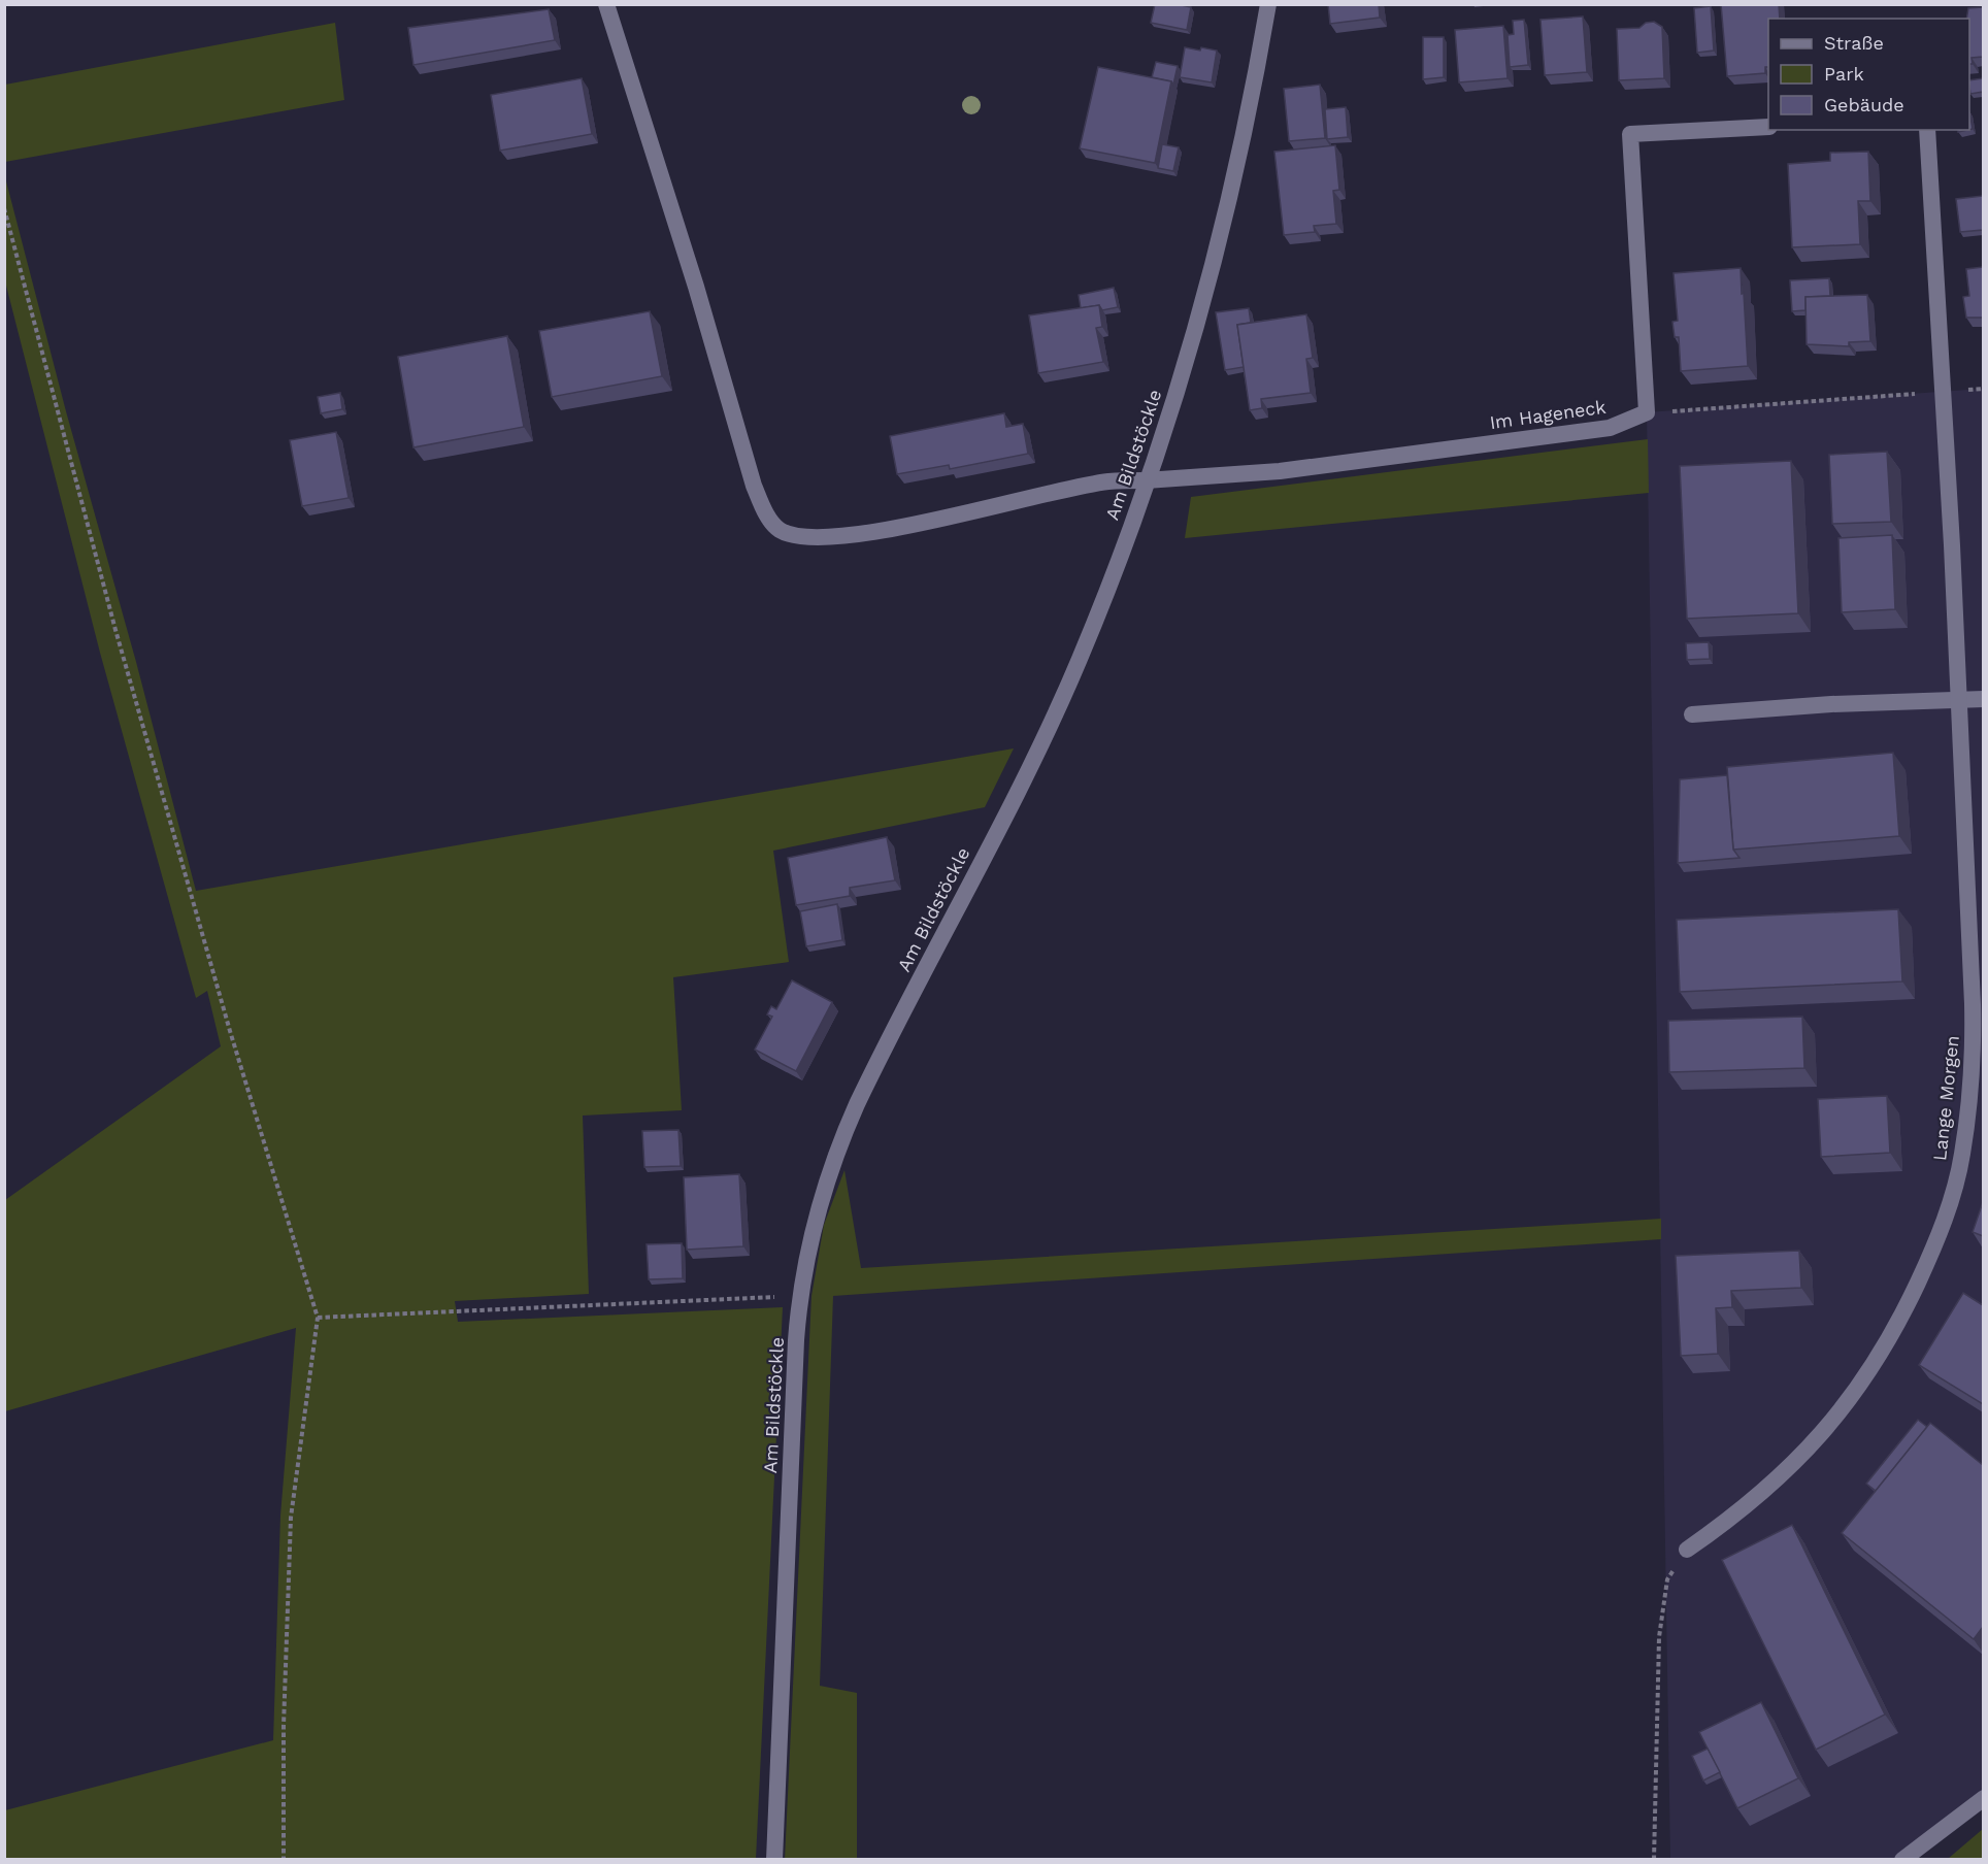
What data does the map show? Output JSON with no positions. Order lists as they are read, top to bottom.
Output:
{
  "streets": {
    "street": ["Im Hageneck", "Am Bildstöckle", "Lange Morgen"]
  },
  "crossings": [
    ["Im Hageneck", "Am Bildstöckle"]
  ],
  "legend": ["Straße", "Park", "Gebäude"]
}
